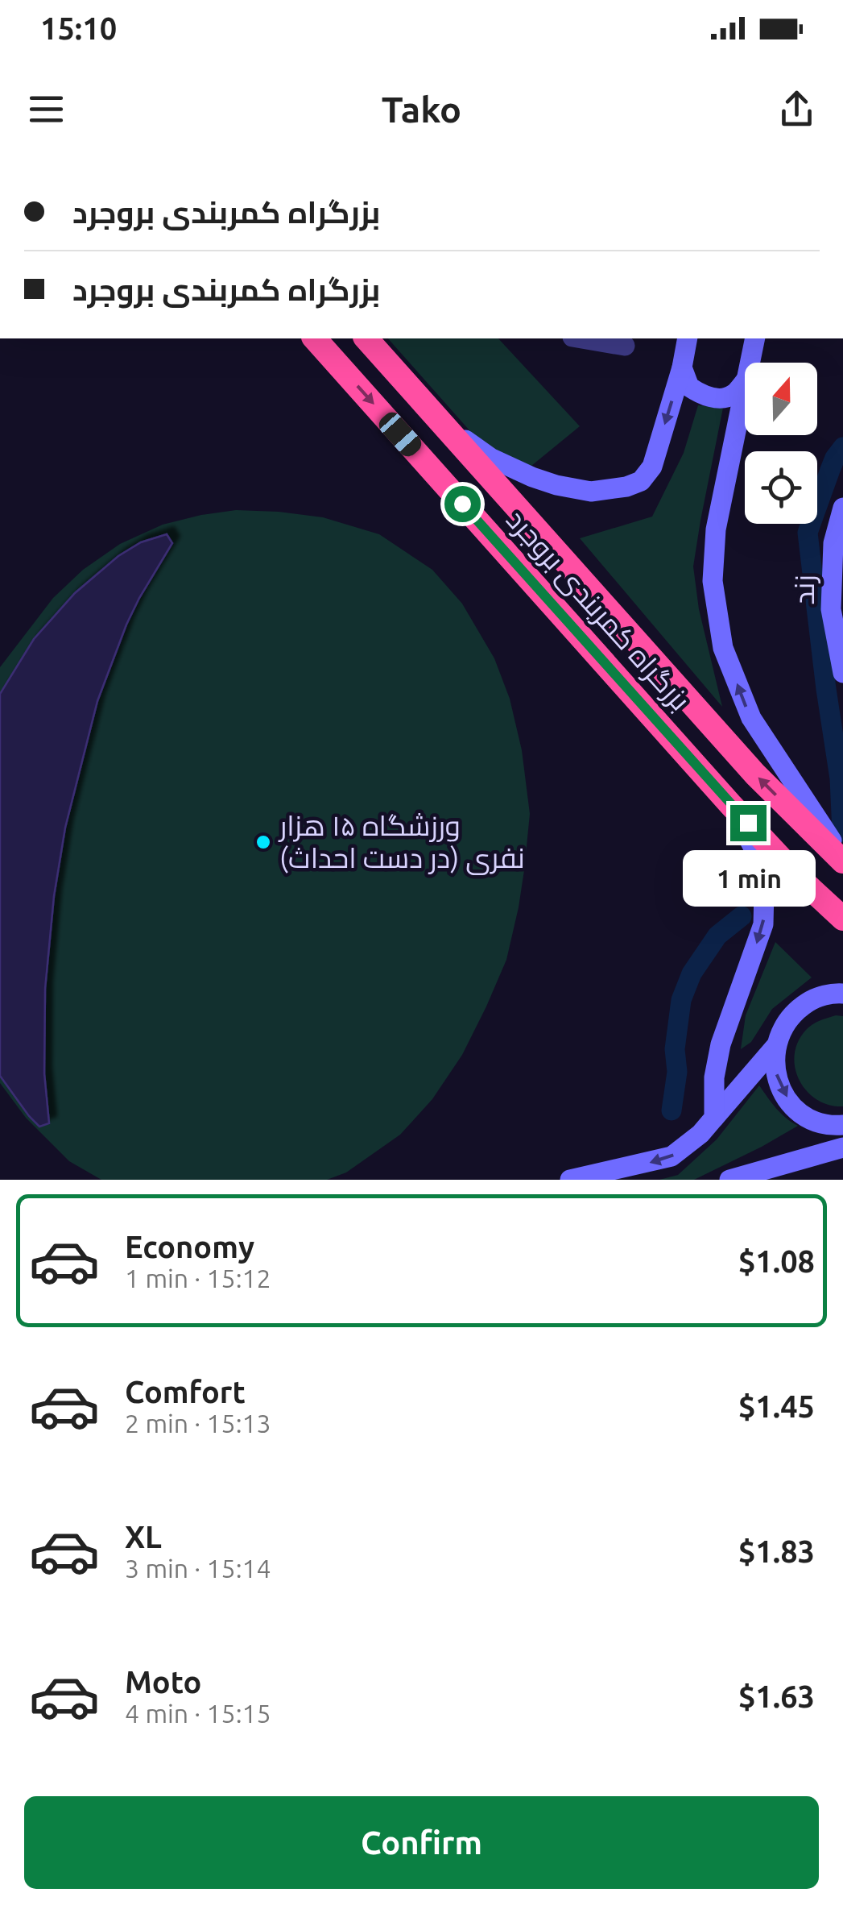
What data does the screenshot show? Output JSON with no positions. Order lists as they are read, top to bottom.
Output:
{
  "streets": {
    "highway": ["بزرگراه کمربندی بروجرد"],
    "street": ["زند"]
  },
  "places": ["ورزشگاه ۱۵ هزار نفری (در دست احداث)"],
  "north": "top",
  "page": {
    "status": "15:10",
    "header": "Tako",
    "banner": ["بزرگراه کمربندی بروجرد", "بزرگراه کمربندی بروجرد"],
    "bubble": "1 min",
    "list": [
      {
        "name": "Economy",
        "note": "1 min · 15:12",
        "value": "$1.08"
      },
      {
        "name": "Comfort",
        "note": "2 min · 15:13",
        "value": "$1.45"
      },
      {
        "name": "XL",
        "note": "3 min · 15:14",
        "value": "$1.83"
      },
      {
        "name": "Moto",
        "note": "4 min · 15:15",
        "value": "$1.63"
      }
    ],
    "buttons": "Confirm"
  }
}
